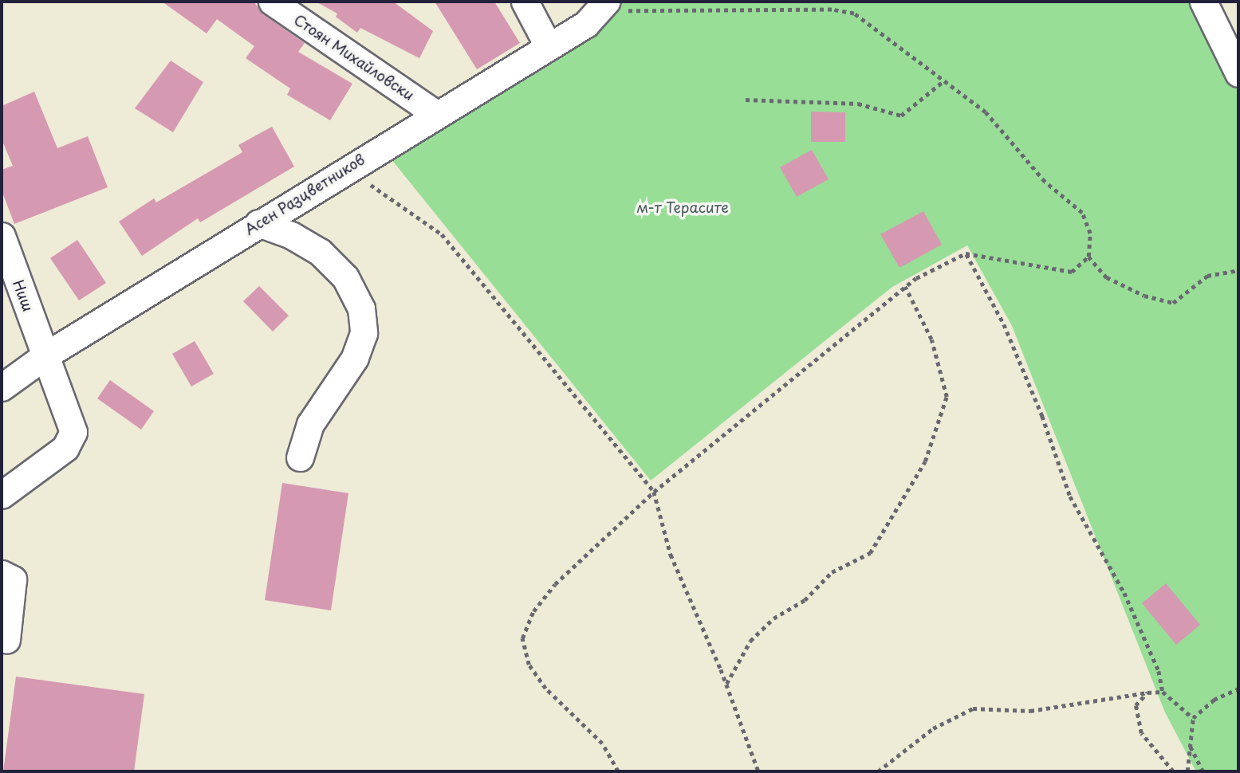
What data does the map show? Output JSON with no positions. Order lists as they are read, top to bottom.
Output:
{
  "streets": {
    "street": ["Стоян Михайловски", "Асен Разцветников", "Ниш"]
  },
  "crossings": [
    ["Стоян Михайловски", "Асен Разцветников"],
    ["Асен Разцветников", "Ниш"]
  ],
  "parks": ["м-т Терасите"]
}
